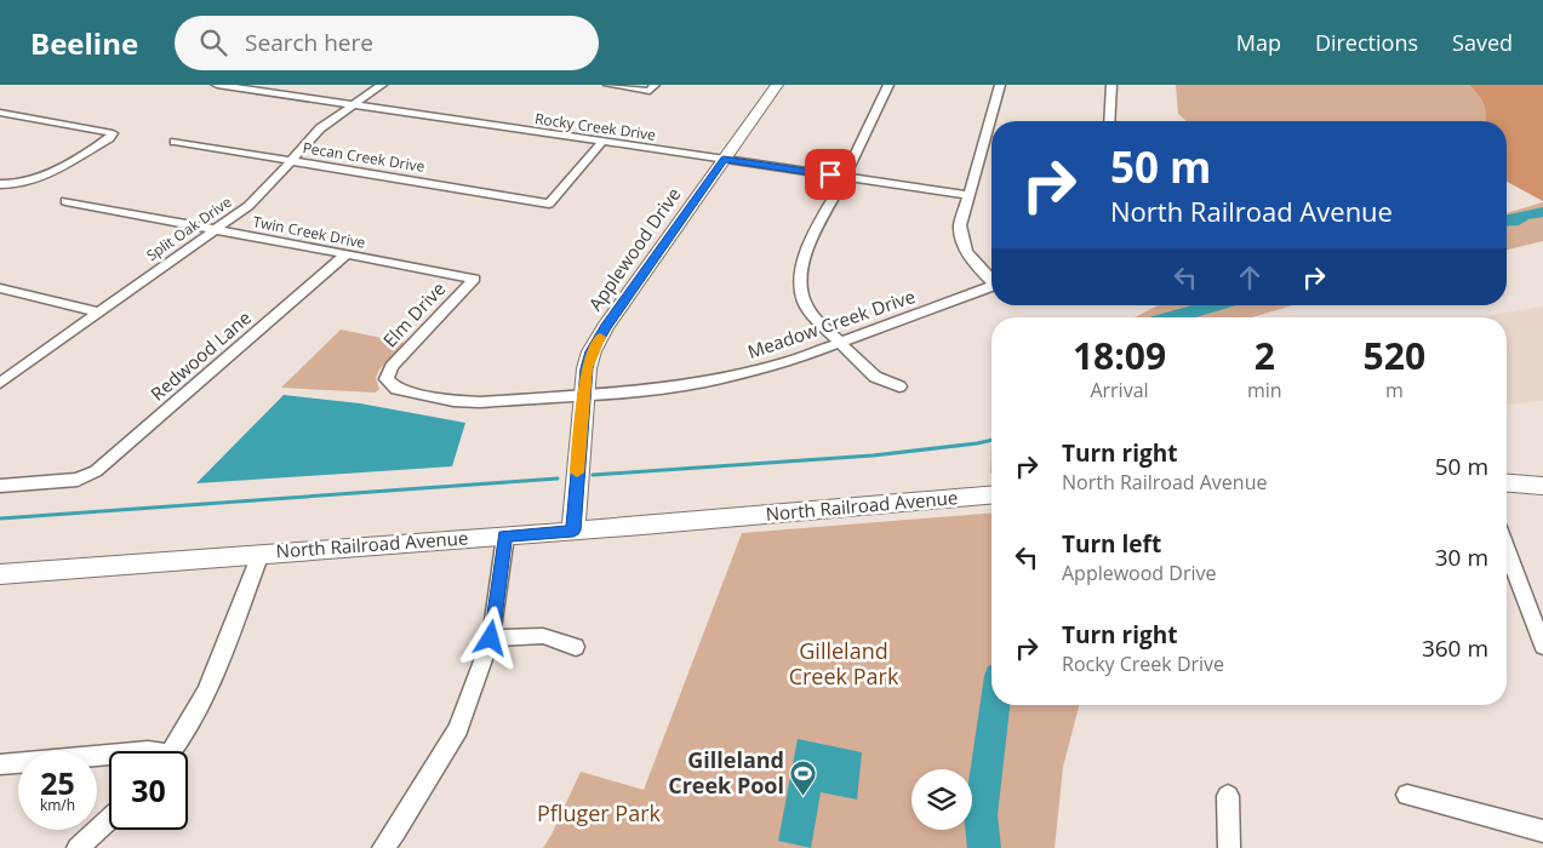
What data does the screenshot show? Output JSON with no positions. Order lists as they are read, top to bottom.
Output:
{
  "streets": {
    "street": [
      "Rocky Creek Drive",
      "Pecan Creek Drive",
      "Split Oak Drive",
      "Twin Creek Drive",
      "Applewood Drive",
      "Elm Drive",
      "Meadow Creek Drive",
      "Redwood Lane",
      "North Railroad Avenue"
    ]
  },
  "crossings": [
    ["Rocky Creek Drive", "Pecan Creek Drive"],
    ["Rocky Creek Drive", "Split Oak Drive"],
    ["Rocky Creek Drive", "Applewood Drive"],
    ["Pecan Creek Drive", "Split Oak Drive"],
    ["Split Oak Drive", "Twin Creek Drive"],
    ["Twin Creek Drive", "Elm Drive"],
    ["Twin Creek Drive", "Redwood Lane"],
    ["Applewood Drive", "Meadow Creek Drive"],
    ["Applewood Drive", "North Railroad Avenue"],
    ["Elm Drive", "Meadow Creek Drive"]
  ],
  "parks": ["Gilleland Creek Park", "Pfluger Park"],
  "places": {
    "sports": ["Gilleland Creek Pool"]
  },
  "page": {
    "header": "Beeline",
    "search": "Search here",
    "nav": ["Map", "Directions", "Saved"],
    "turn": ["50 m", "North Railroad Avenue"],
    "eta": [
      "18:09",
      "Arrival",
      "2",
      "min",
      "520",
      "m"
    ],
    "list": [
      {
        "name": "Turn right",
        "note": "North Railroad Avenue",
        "value": "50 m"
      },
      {
        "name": "Turn left",
        "note": "Applewood Drive",
        "value": "30 m"
      },
      {
        "name": "Turn right",
        "note": "Rocky Creek Drive",
        "value": "360 m"
      }
    ],
    "speed": "25 km/h",
    "limit": "30"
  }
}
